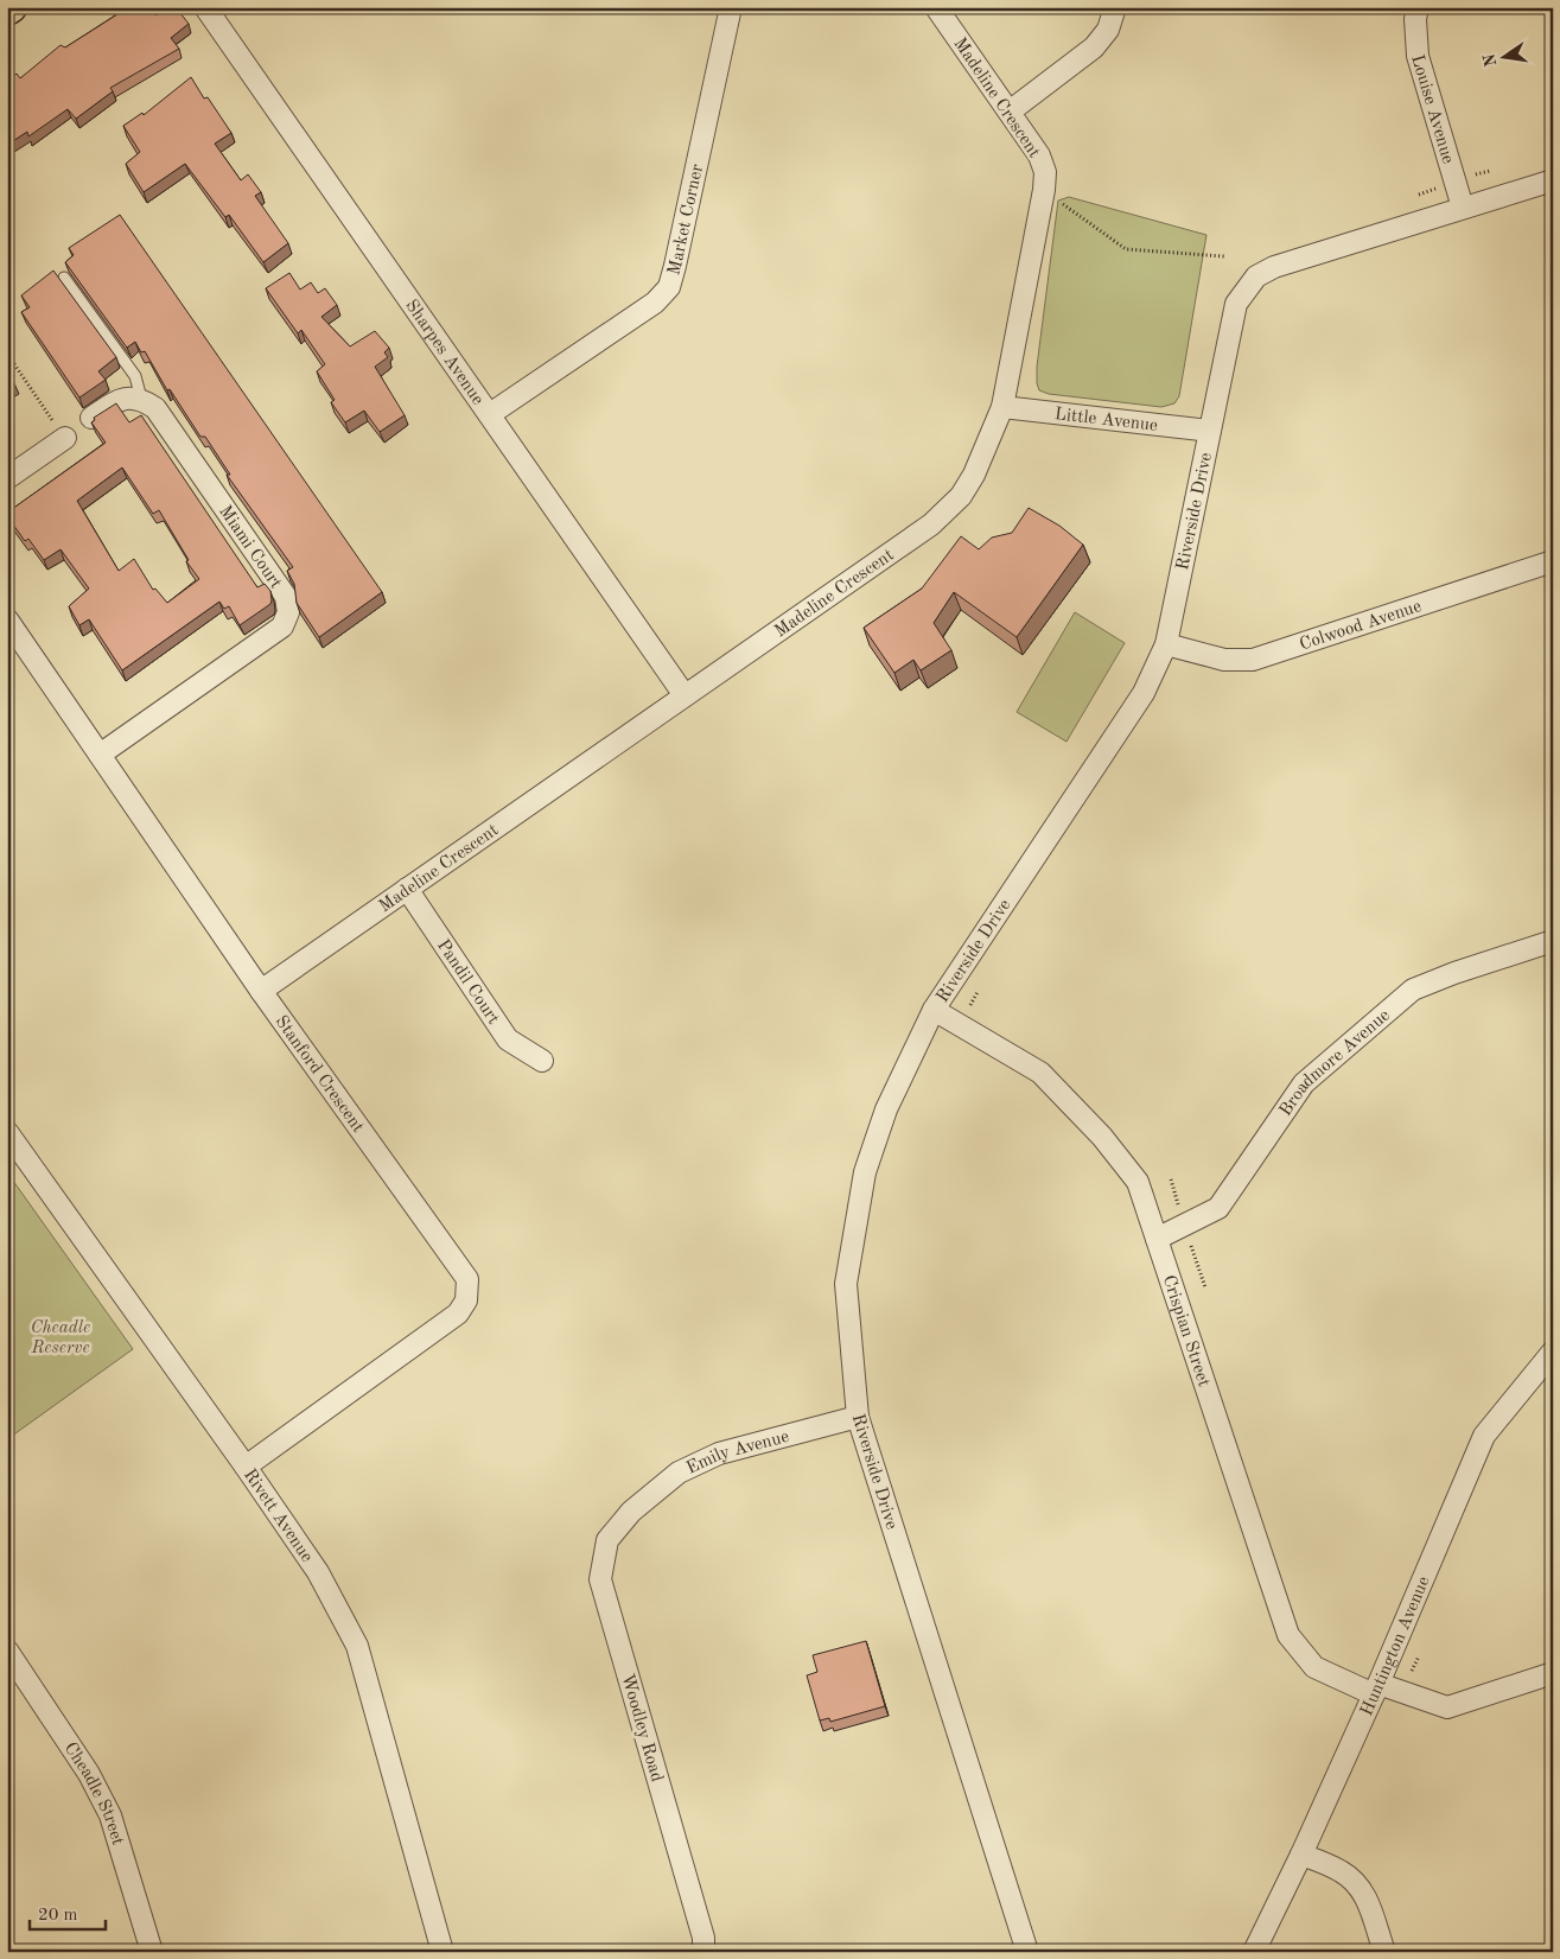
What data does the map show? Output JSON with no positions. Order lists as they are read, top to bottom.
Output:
{
  "streets": {
    "street": [
      "Madeline Crescent",
      "Louise Avenue",
      "Market Corner",
      "Sharpes Avenue",
      "Little Avenue",
      "Riverside Drive",
      "Miami Court",
      "Colwood Avenue",
      "Pandil Court",
      "Broadmore Avenue",
      "Stanford Crescent",
      "Crispian Street",
      "Emily Avenue",
      "Rivett Avenue",
      "Huntington Avenue",
      "Woodley Road",
      "Cheadle Street"
    ]
  },
  "crossings": [
    ["Madeline Crescent", "Sharpes Avenue"],
    ["Madeline Crescent", "Little Avenue"],
    ["Madeline Crescent", "Pandil Court"],
    ["Madeline Crescent", "Stanford Crescent"],
    ["Louise Avenue", "Riverside Drive"],
    ["Market Corner", "Sharpes Avenue"],
    ["Little Avenue", "Riverside Drive"],
    ["Riverside Drive", "Colwood Avenue"],
    ["Riverside Drive", "Crispian Street"],
    ["Riverside Drive", "Emily Avenue"],
    ["Miami Court", "Stanford Crescent"],
    ["Broadmore Avenue", "Crispian Street"],
    ["Stanford Crescent", "Rivett Avenue"],
    ["Crispian Street", "Huntington Avenue"],
    ["Emily Avenue", "Woodley Road"]
  ],
  "parks": ["Cheadle Reserve"],
  "scale_bar": "20 m",
  "north": "left"
}
